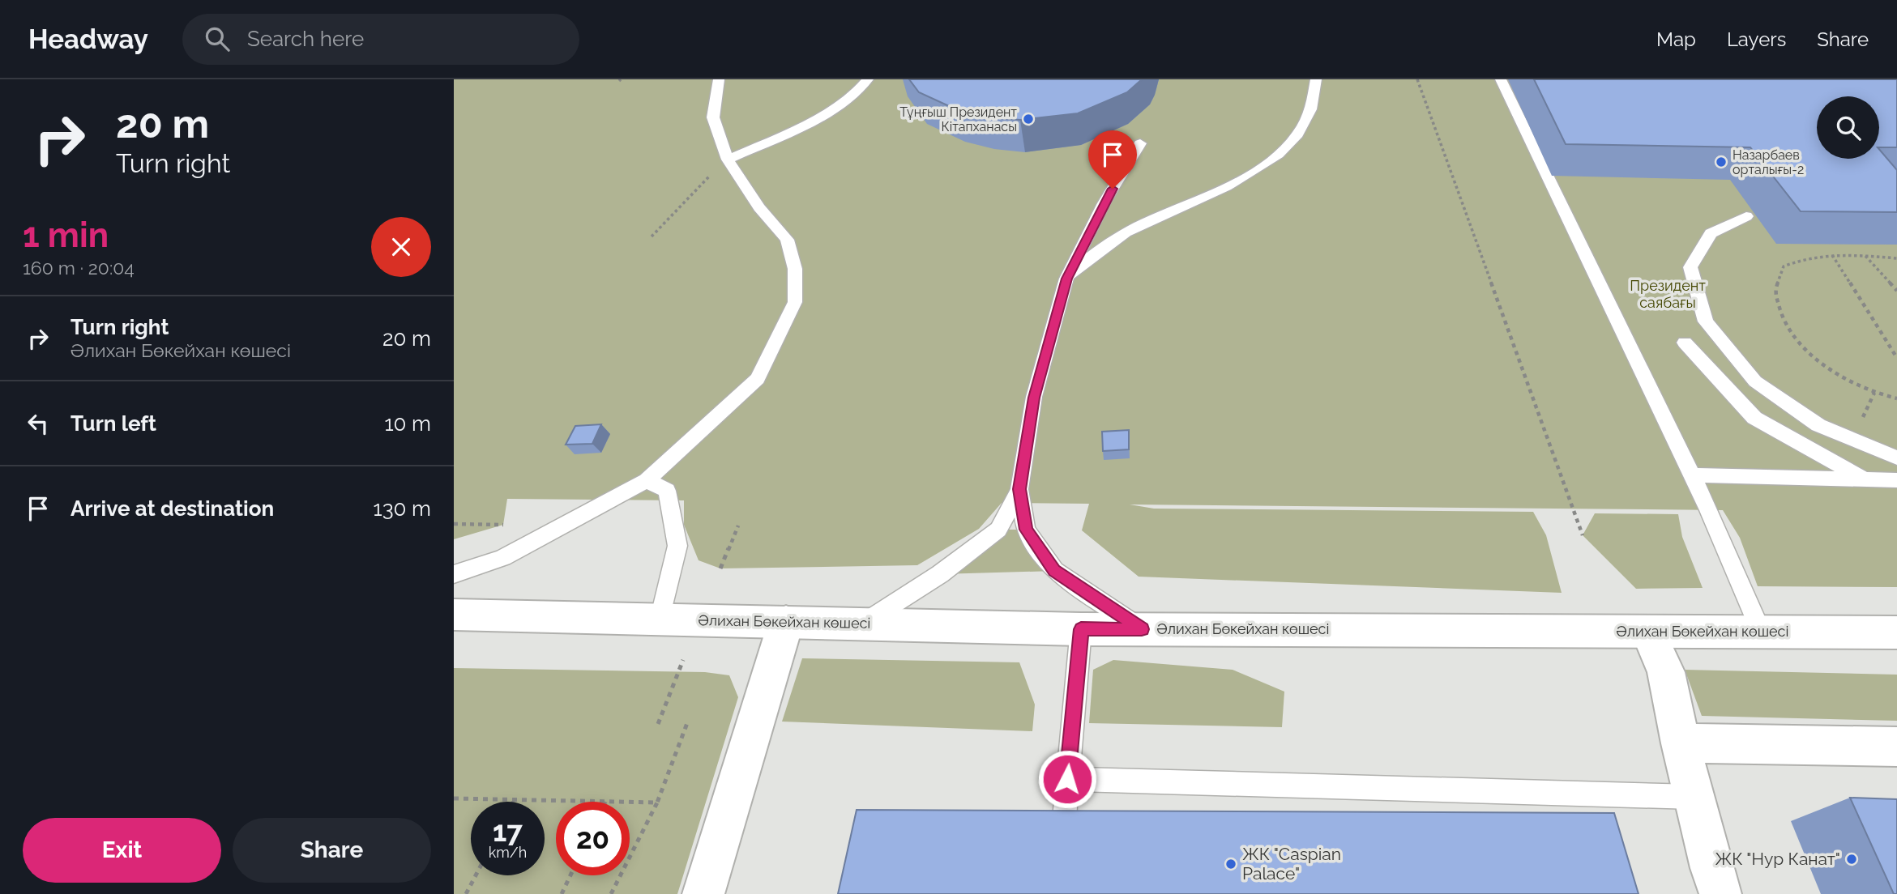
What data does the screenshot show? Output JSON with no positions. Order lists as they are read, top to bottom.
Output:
{
  "streets": {
    "street": ["Әлихан Бөкейхан көшесі"]
  },
  "parks": ["Президент саябағы"],
  "places": [
    "Тұңғыш Президент Кітапханасы",
    "Назарбаев орталығы-2",
    "ЖК \"Нур Канат\"",
    "ЖК \"Caspian Palace\""
  ],
  "page": {
    "header": "Headway",
    "search": "Search here",
    "nav": ["Map", "Layers", "Share"],
    "turn": ["20 m", "Turn right"],
    "heading": ["1 min", "160 m · 20:04"],
    "list": [
      {
        "name": "Turn right",
        "note": "Әлихан Бөкейхан көшесі",
        "value": "20 m"
      },
      {
        "name": "Turn left",
        "value": "10 m"
      },
      {
        "name": "Arrive at destination",
        "value": "130 m"
      }
    ],
    "speed": "17 km/h",
    "limit": "20",
    "buttons": ["Exit", "Share"]
  }
}
